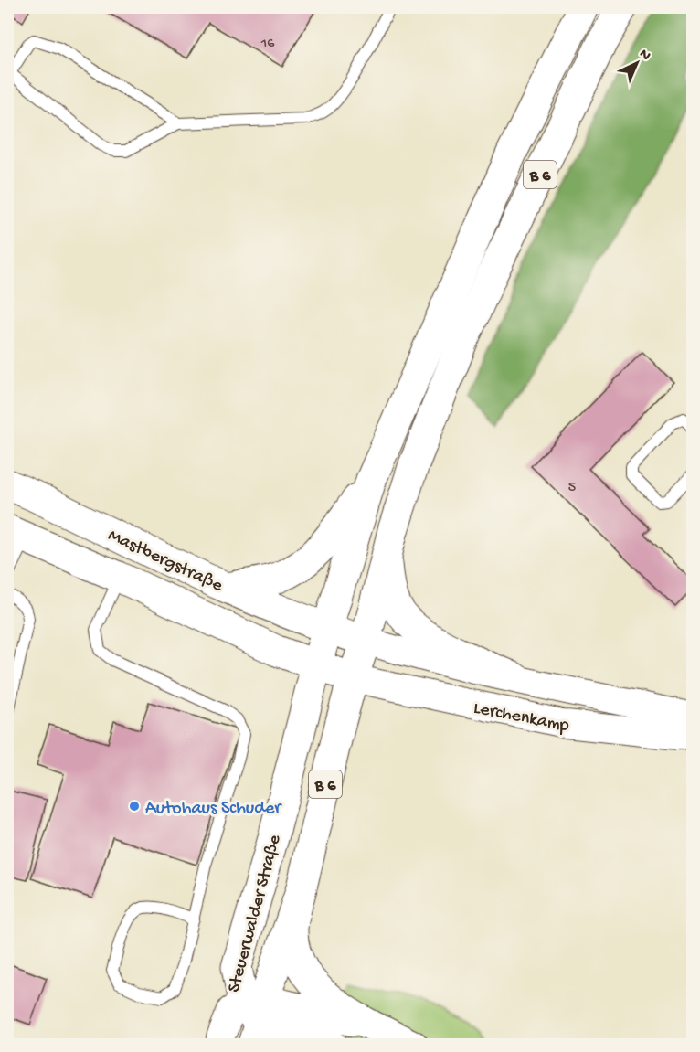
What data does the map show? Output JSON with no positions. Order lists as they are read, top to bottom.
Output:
{
  "streets": {
    "main road": ["B 6", "Mastbergstraße", "Steuerwalder Straße"],
    "street": ["Lerchenkamp"]
  },
  "crossings": [
    ["B 6", "Mastbergstraße"],
    ["B 6", "Lerchenkamp"],
    ["B 6", "Steuerwalder Straße"],
    ["Mastbergstraße", "Lerchenkamp"],
    ["Mastbergstraße", "Steuerwalder Straße"],
    ["Lerchenkamp", "Steuerwalder Straße"]
  ],
  "places": ["Autohaus Schuder"],
  "house_numbers": ["16", "5"],
  "north": "top right"
}
